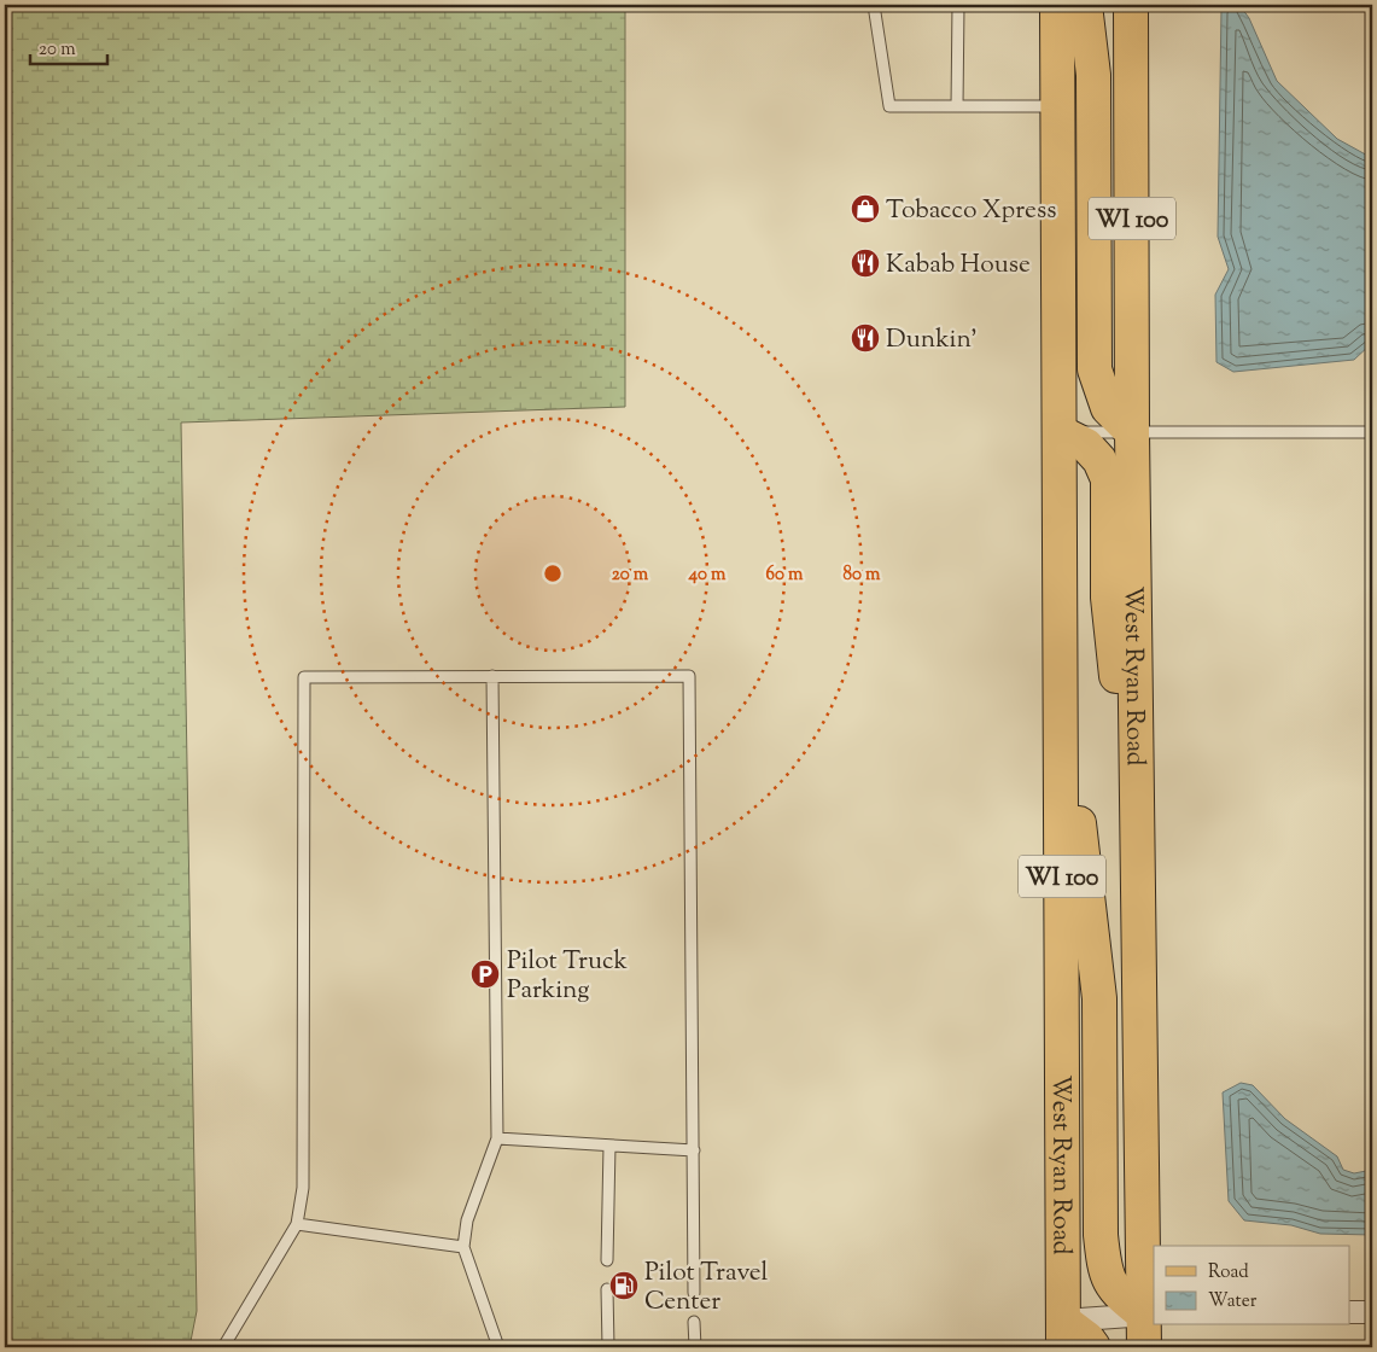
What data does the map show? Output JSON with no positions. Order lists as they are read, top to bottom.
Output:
{
  "streets": {
    "main road": ["WI 100", "West Ryan Road"]
  },
  "places": {
    "shop": ["Tobacco Xpress"],
    "restaurant": ["Kabab House", "Dunkin'"],
    "parking": ["Pilot Truck Parking"],
    "fuel station": ["Pilot Travel Center"]
  },
  "legend": ["Road", "Water"],
  "scale_bar": "20 m",
  "rings": [
    "20 m",
    "40 m",
    "60 m",
    "80 m"
  ]
}
